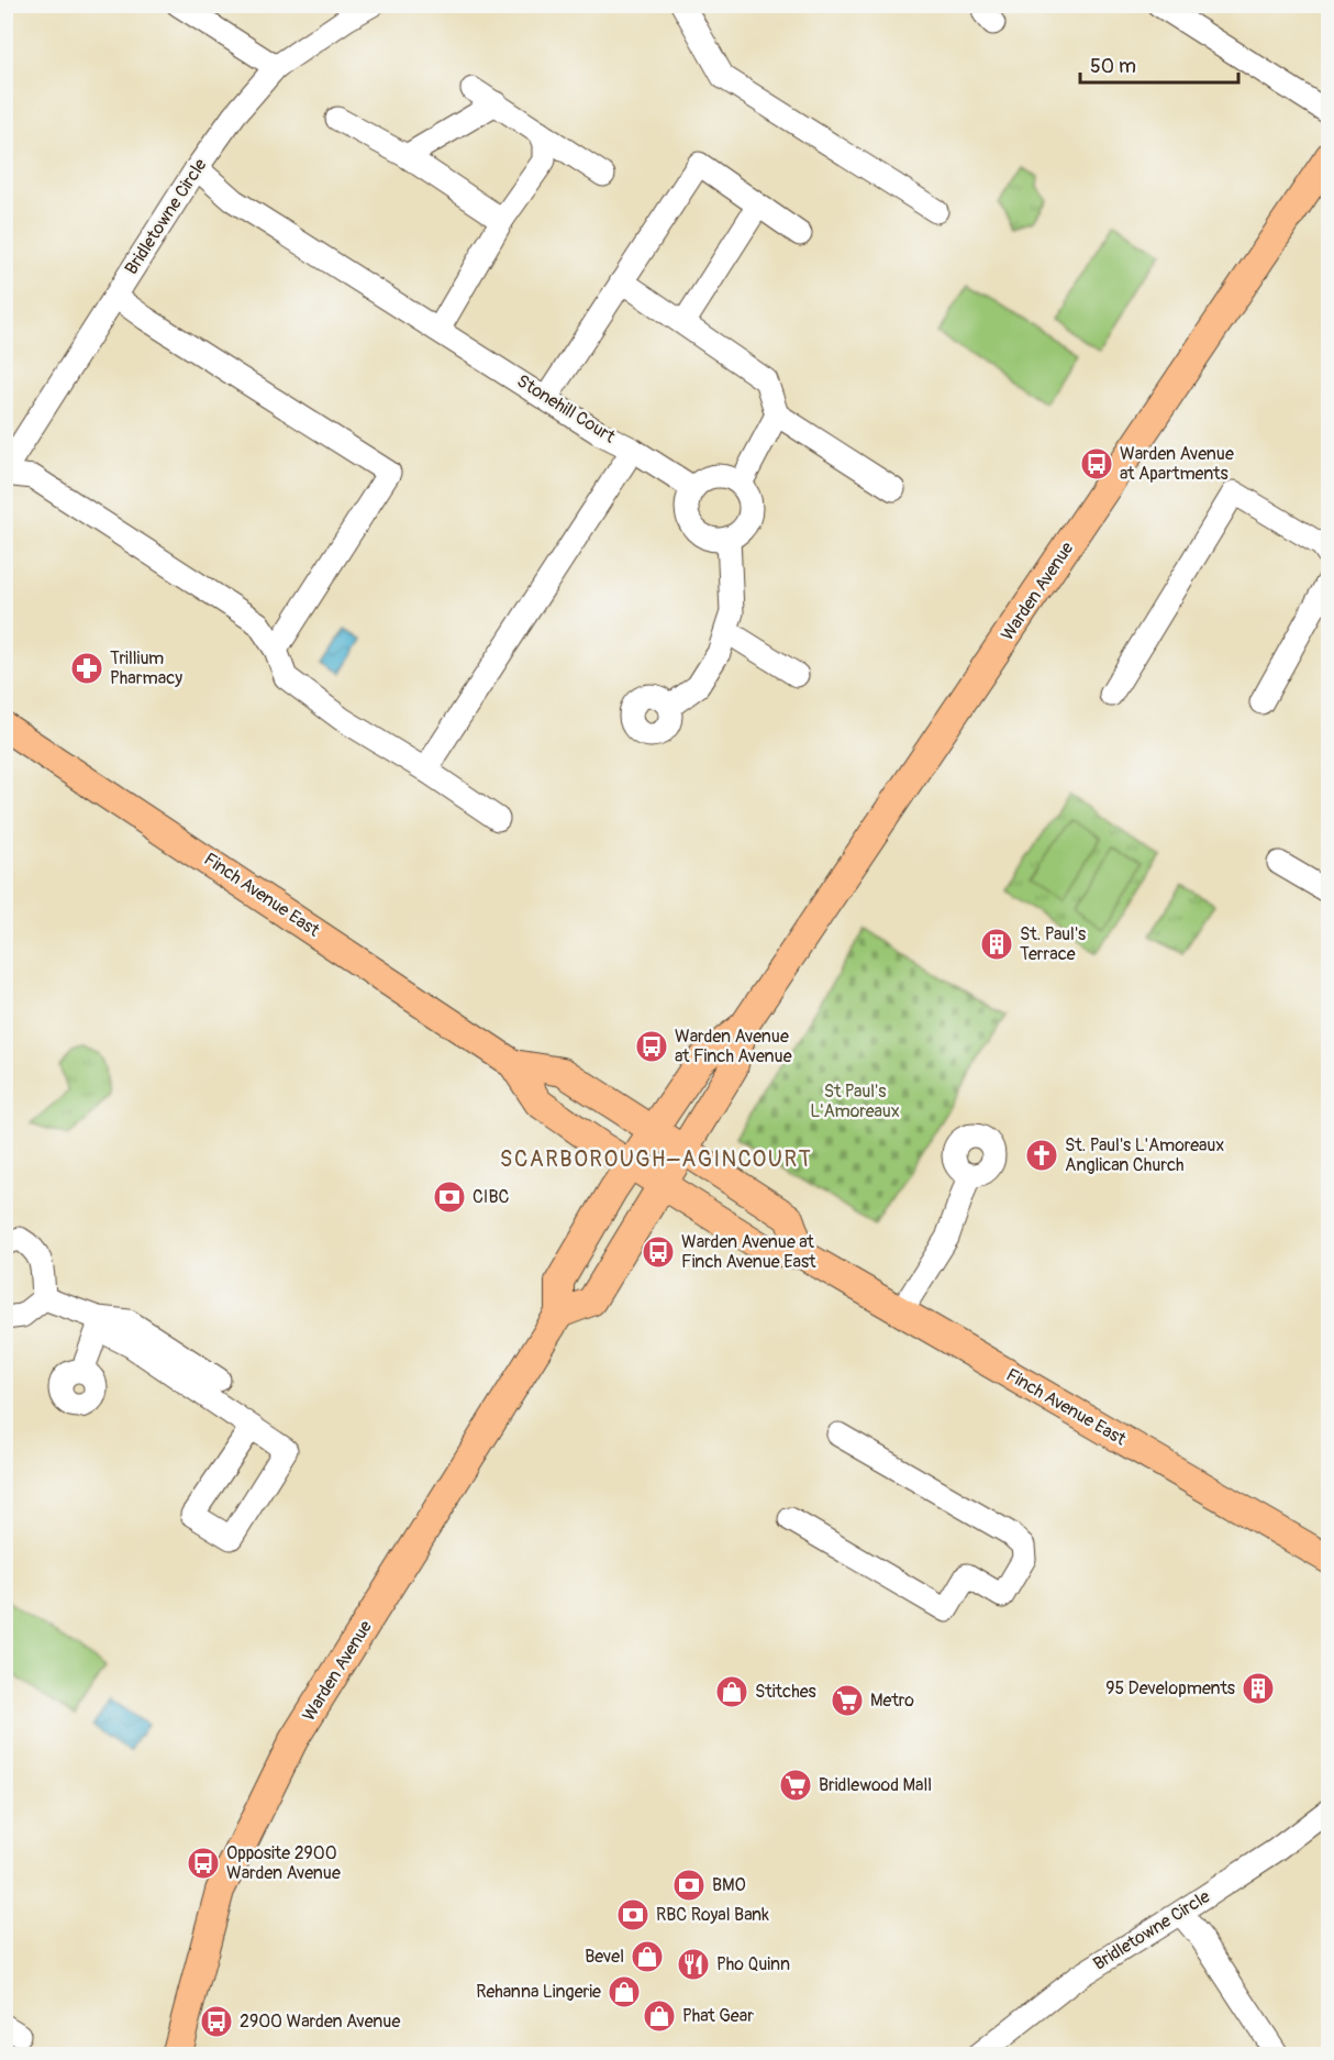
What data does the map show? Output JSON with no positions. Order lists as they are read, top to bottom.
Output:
{
  "streets": {
    "main road": ["Warden Avenue", "Finch Avenue East"],
    "street": ["Bridletowne Circle", "Stonehill Court"]
  },
  "crossings": [
    ["Bridletowne Circle", "Stonehill Court"],
    ["Warden Avenue", "Finch Avenue East"]
  ],
  "districts": ["SCARBOROUGH–AGINCOURT"],
  "parks": ["St Paul's L'Amoreaux"],
  "places": {
    "bus stop": [
      "Warden Avenue at Apartments",
      "Warden Avenue at Finch Avenue",
      "Warden Avenue at Finch Avenue East",
      "Opposite 2900 Warden Avenue",
      "2900 Warden Avenue"
    ],
    "pharmacy": ["Trillium Pharmacy"],
    "building": ["St. Paul's Terrace", "95 Developments"],
    "church": ["St. Paul's L'Amoreaux Anglican Church"],
    "bank": ["CIBC", "BMO", "RBC Royal Bank"],
    "shop": [
      "Stitches",
      "Bevel",
      "Rehanna Lingerie",
      "Phat Gear"
    ],
    "supermarket": ["Metro", "Bridlewood Mall"],
    "restaurant": ["Pho Quinn"]
  },
  "scale_bar": "50 m"
}
